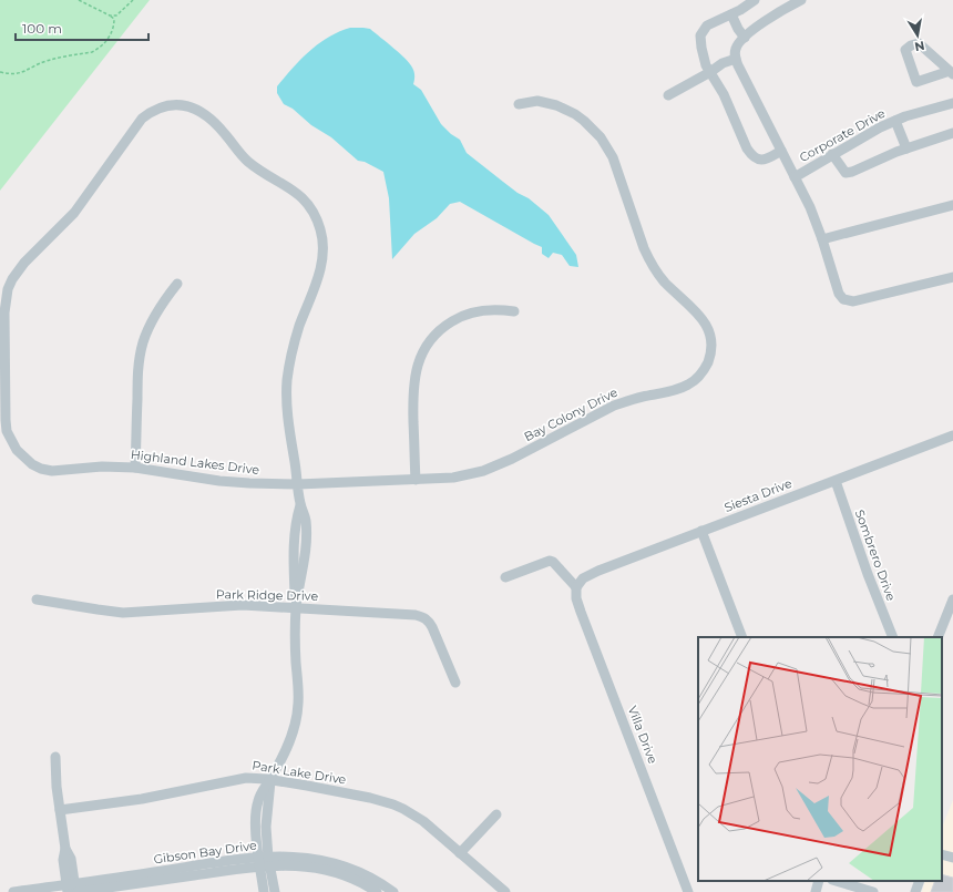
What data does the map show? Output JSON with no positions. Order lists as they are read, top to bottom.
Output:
{
  "streets": {
    "street": [
      "Corporate Drive",
      "Bay Colony Drive",
      "Highland Lakes Drive",
      "Siesta Drive",
      "Sombrero Drive",
      "Park Ridge Drive",
      "Villa Drive",
      "Park Lake Drive",
      "Gibson Bay Drive"
    ]
  },
  "crossings": [
    ["Bay Colony Drive", "Highland Lakes Drive"],
    ["Highland Lakes Drive", "Park Ridge Drive"],
    ["Highland Lakes Drive", "Park Lake Drive"],
    ["Highland Lakes Drive", "Gibson Bay Drive"],
    ["Siesta Drive", "Sombrero Drive"],
    ["Siesta Drive", "Villa Drive"]
  ],
  "scale_bar": "100 m",
  "north": "bottom"
}
